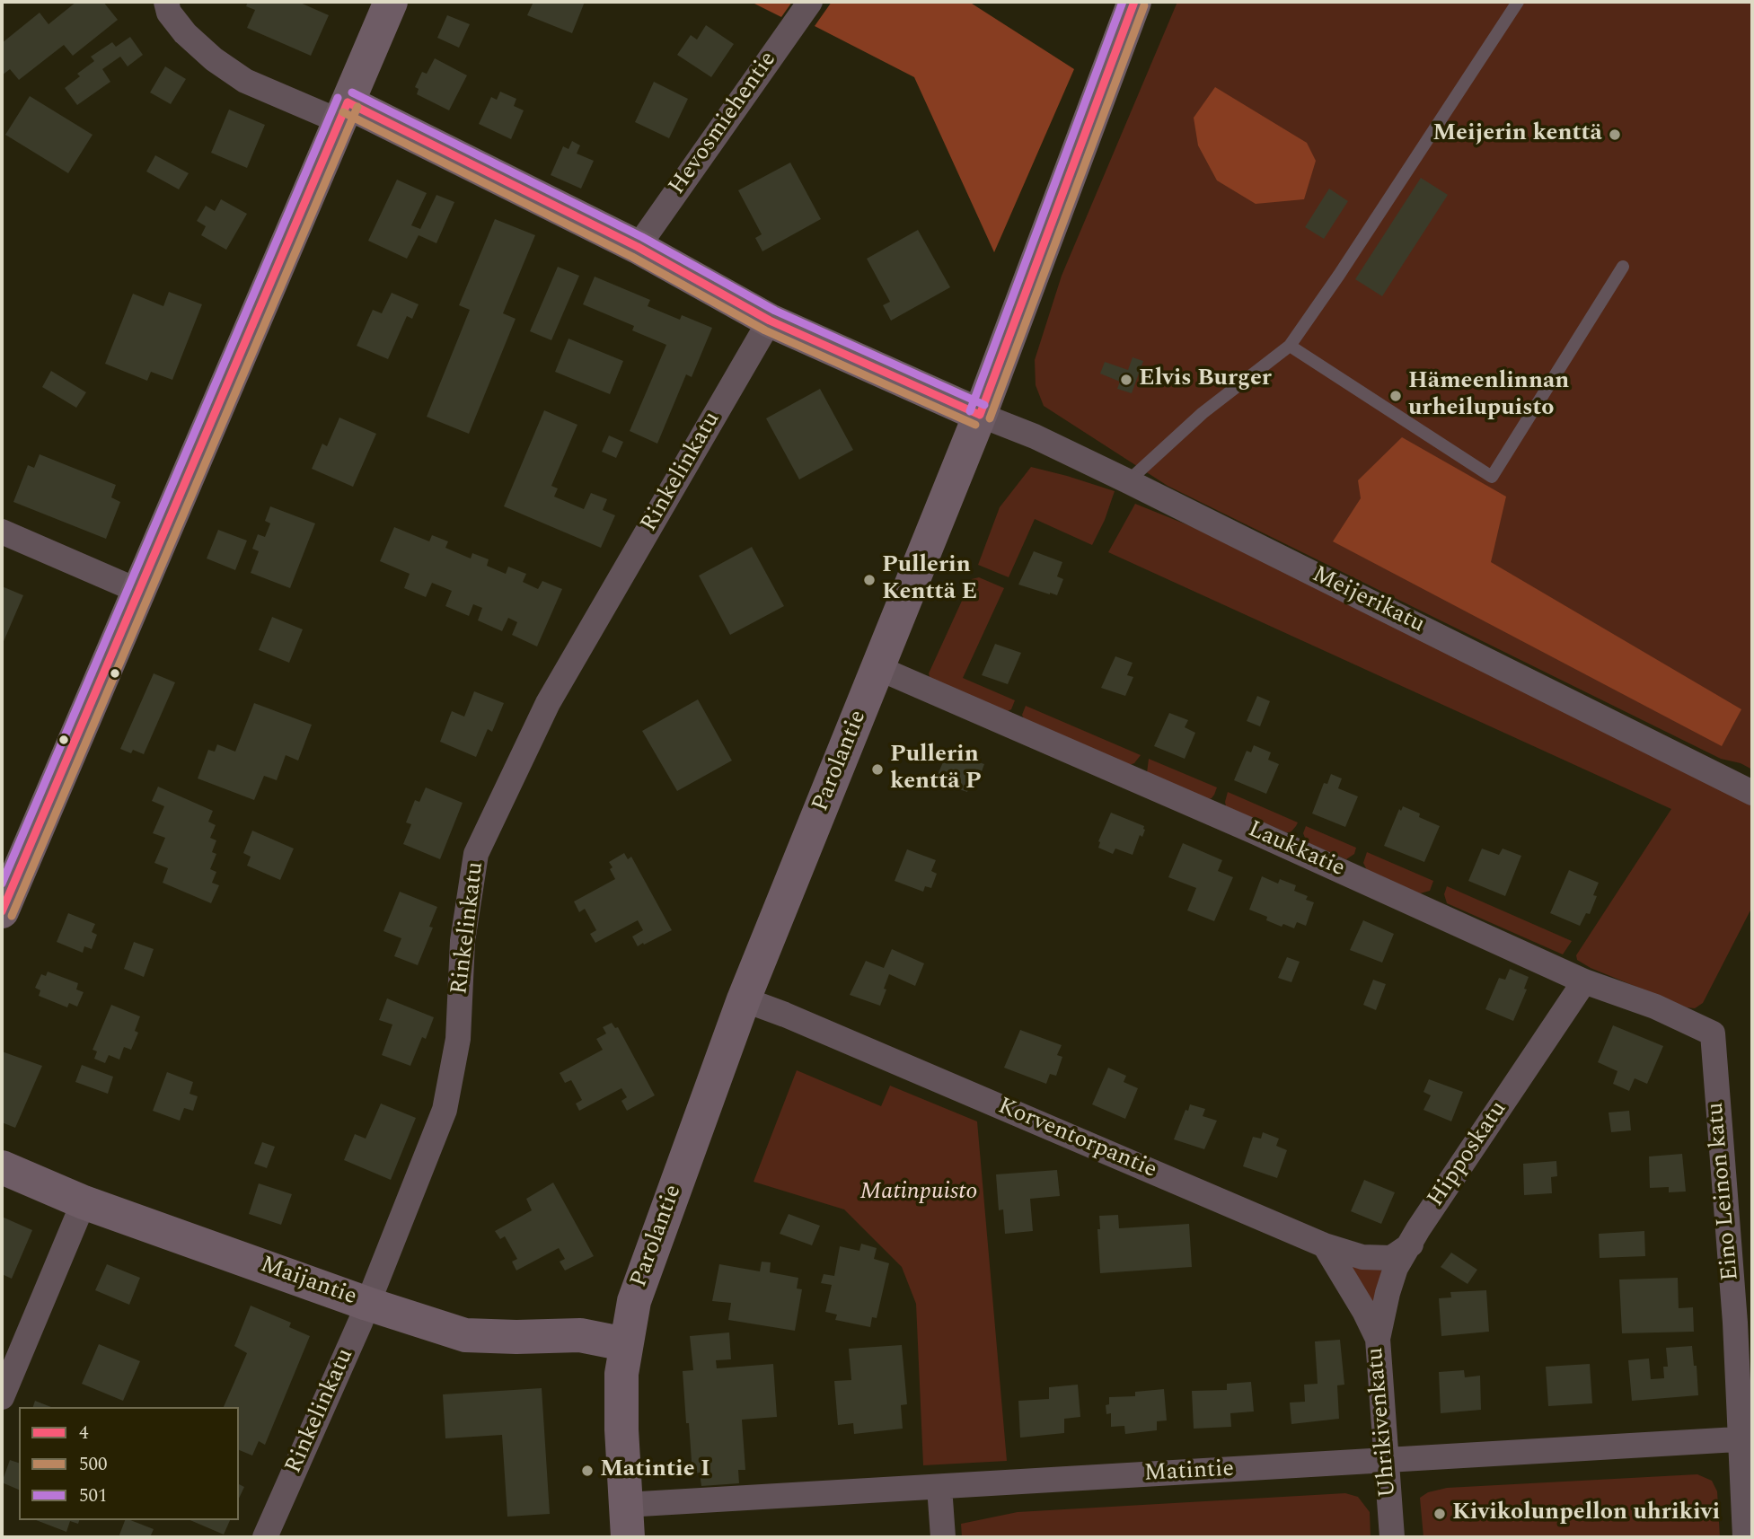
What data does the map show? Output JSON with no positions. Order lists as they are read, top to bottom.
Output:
{
  "streets": {
    "main road": ["Parolantie", "Maijantie"],
    "street": [
      "Hevosmiehentie",
      "Rinkelinkatu",
      "Meijerikatu",
      "Laukkatie",
      "Korventorpantie",
      "Hipposkatu",
      "Eino Leinon katu",
      "Uhrikivenkatu",
      "Matintie"
    ]
  },
  "crossings": [
    ["Rinkelinkatu", "Maijantie"],
    ["Meijerikatu", "Parolantie"],
    ["Parolantie", "Laukkatie"],
    ["Parolantie", "Korventorpantie"],
    ["Parolantie", "Maijantie"],
    ["Parolantie", "Matintie"],
    ["Laukkatie", "Hipposkatu"],
    ["Laukkatie", "Eino Leinon katu"],
    ["Korventorpantie", "Hipposkatu"],
    ["Korventorpantie", "Uhrikivenkatu"],
    ["Hipposkatu", "Uhrikivenkatu"],
    ["Eino Leinon katu", "Matintie"],
    ["Uhrikivenkatu", "Matintie"]
  ],
  "parks": ["Matinpuisto"],
  "places": [
    "Meijerin kenttä",
    "Elvis Burger",
    "Hämeenlinnan urheilupuisto",
    "Pullerin Kenttä E",
    "Pullerin kenttä P",
    "Matintie I",
    "Kivikolunpellon uhrikivi"
  ],
  "lines": ["transit line 4", "transit line 501", "transit line 500"],
  "legend": ["4", "500", "501"]
}
